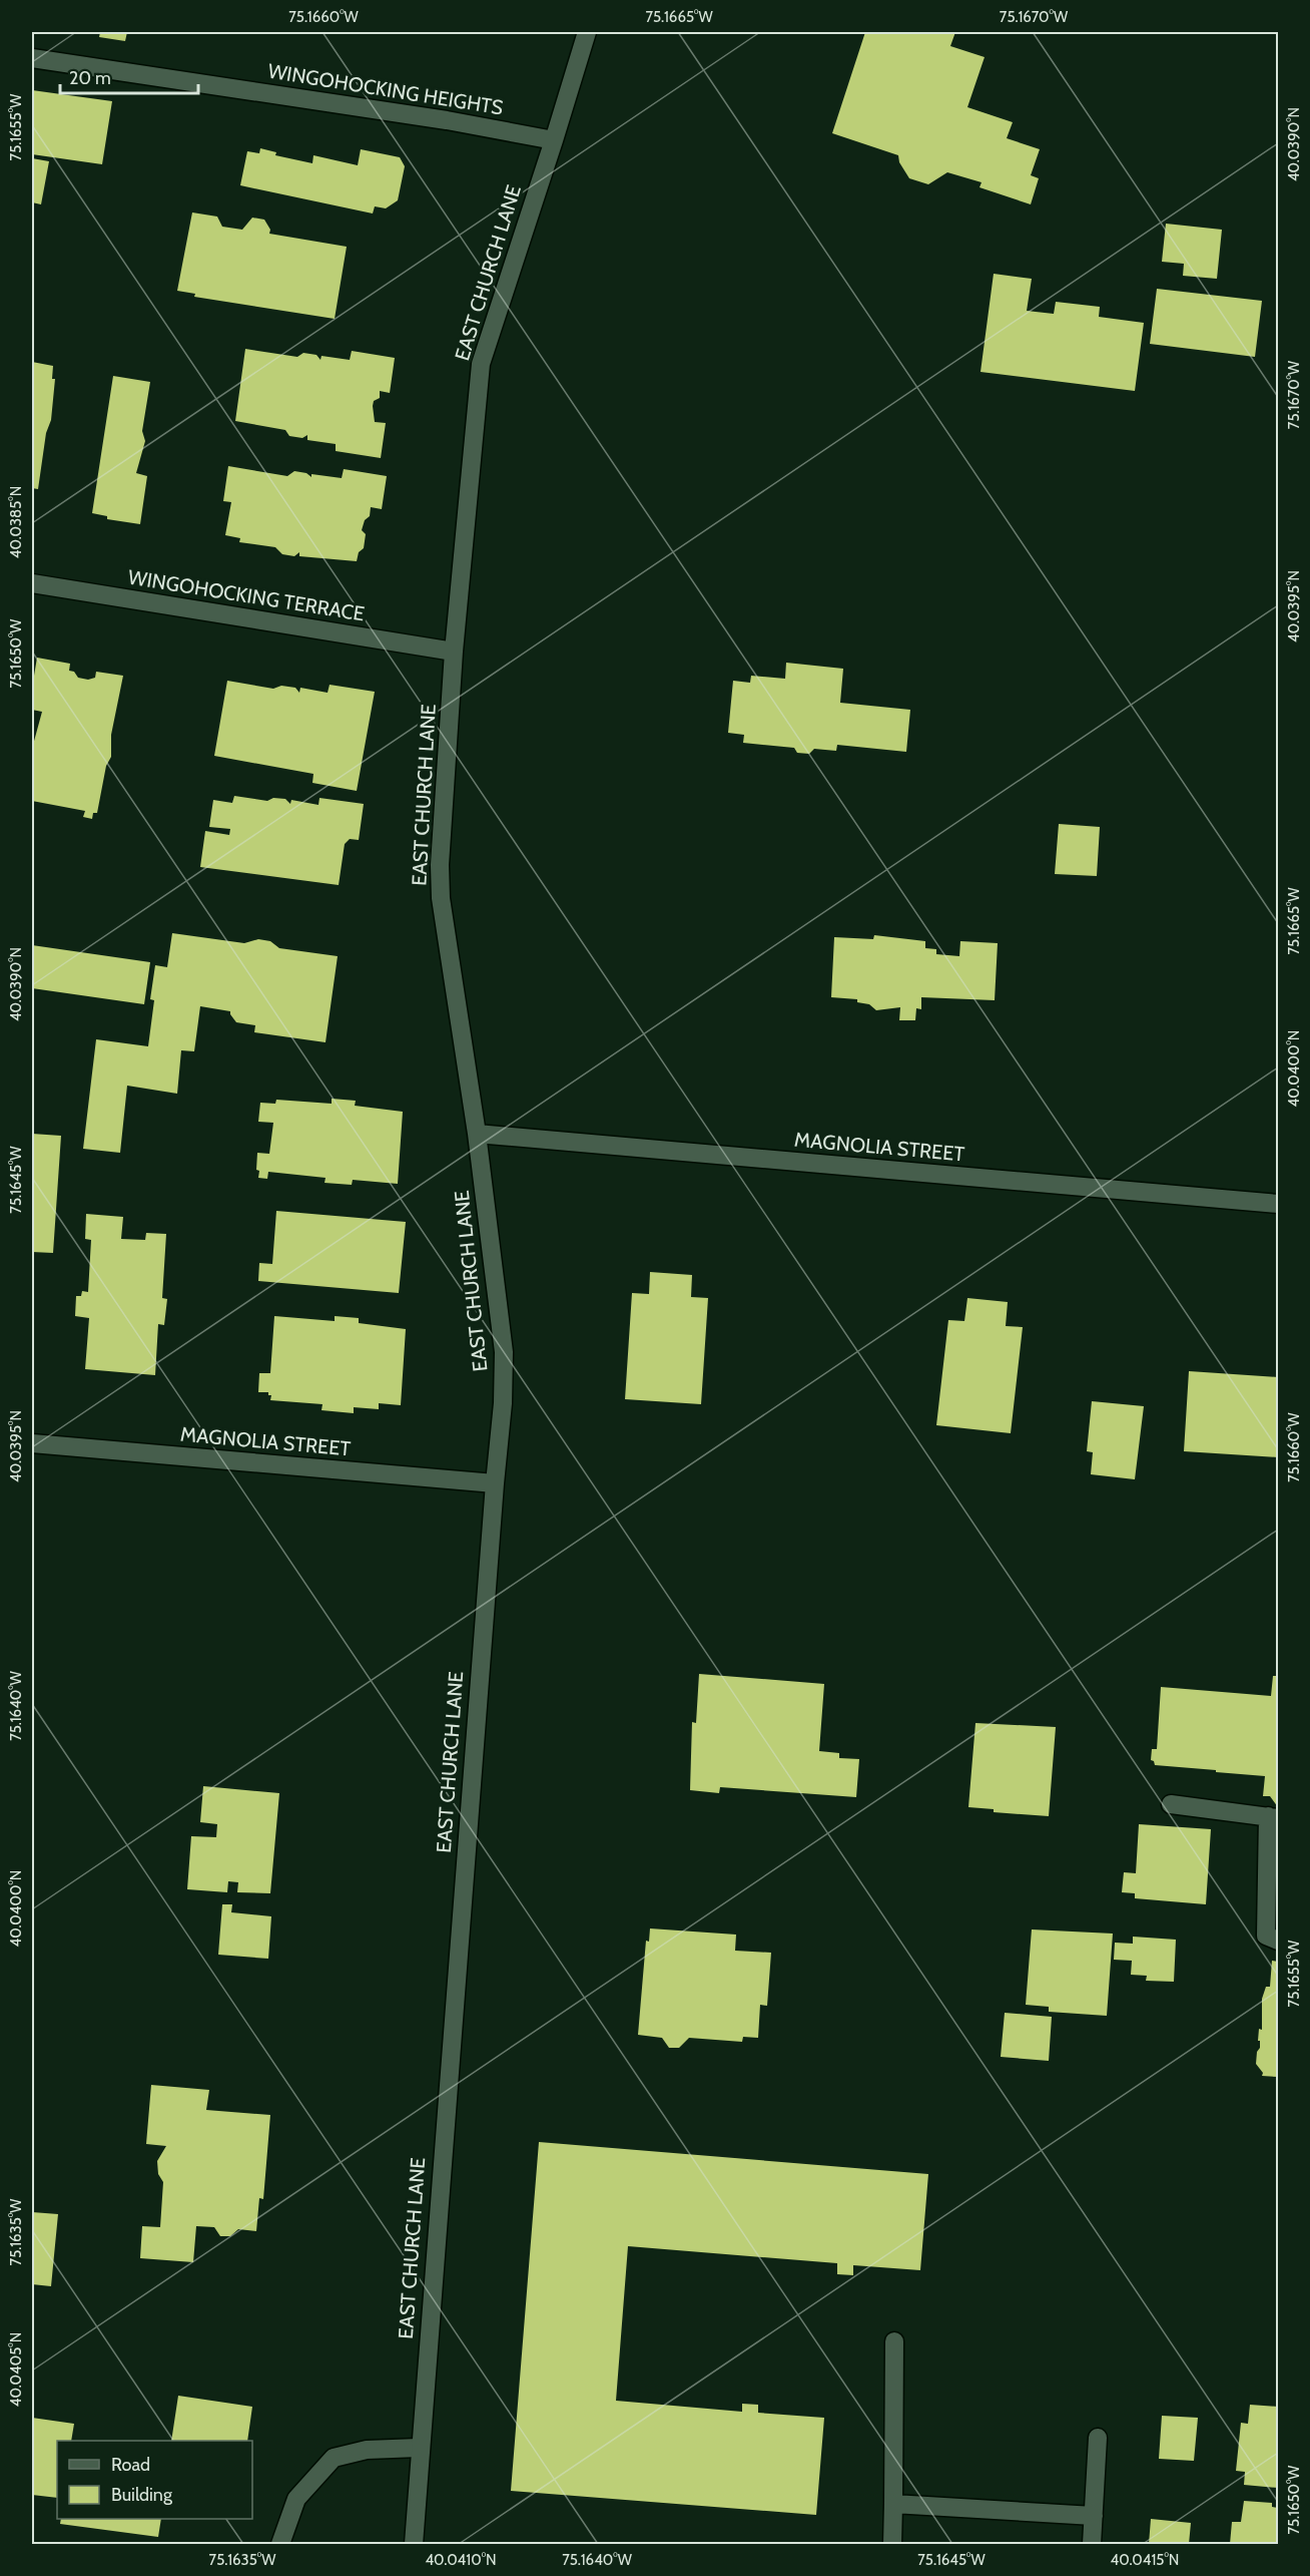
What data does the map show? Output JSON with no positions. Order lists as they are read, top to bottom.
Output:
{
  "streets": {
    "street": [
      "WINGOHOCKING HEIGHTS",
      "EAST CHURCH LANE",
      "WINGOHOCKING TERRACE",
      "MAGNOLIA STREET"
    ]
  },
  "crossings": [
    ["WINGOHOCKING HEIGHTS", "EAST CHURCH LANE"],
    ["EAST CHURCH LANE", "WINGOHOCKING TERRACE"],
    ["EAST CHURCH LANE", "MAGNOLIA STREET"]
  ],
  "legend": ["Road", "Building"],
  "scale_bar": "20 m",
  "coordinates": [
    "75.1660°W",
    "75.1665°W",
    "75.1670°W",
    "75.1655°W",
    "40.0390°N",
    "40.0385°N",
    "40.0395°N",
    "75.1650°W",
    "40.0400°N",
    "75.1645°W",
    "75.1640°W",
    "75.1635°W",
    "40.0405°N",
    "40.0410°N",
    "40.0415°N"
  ]
}
